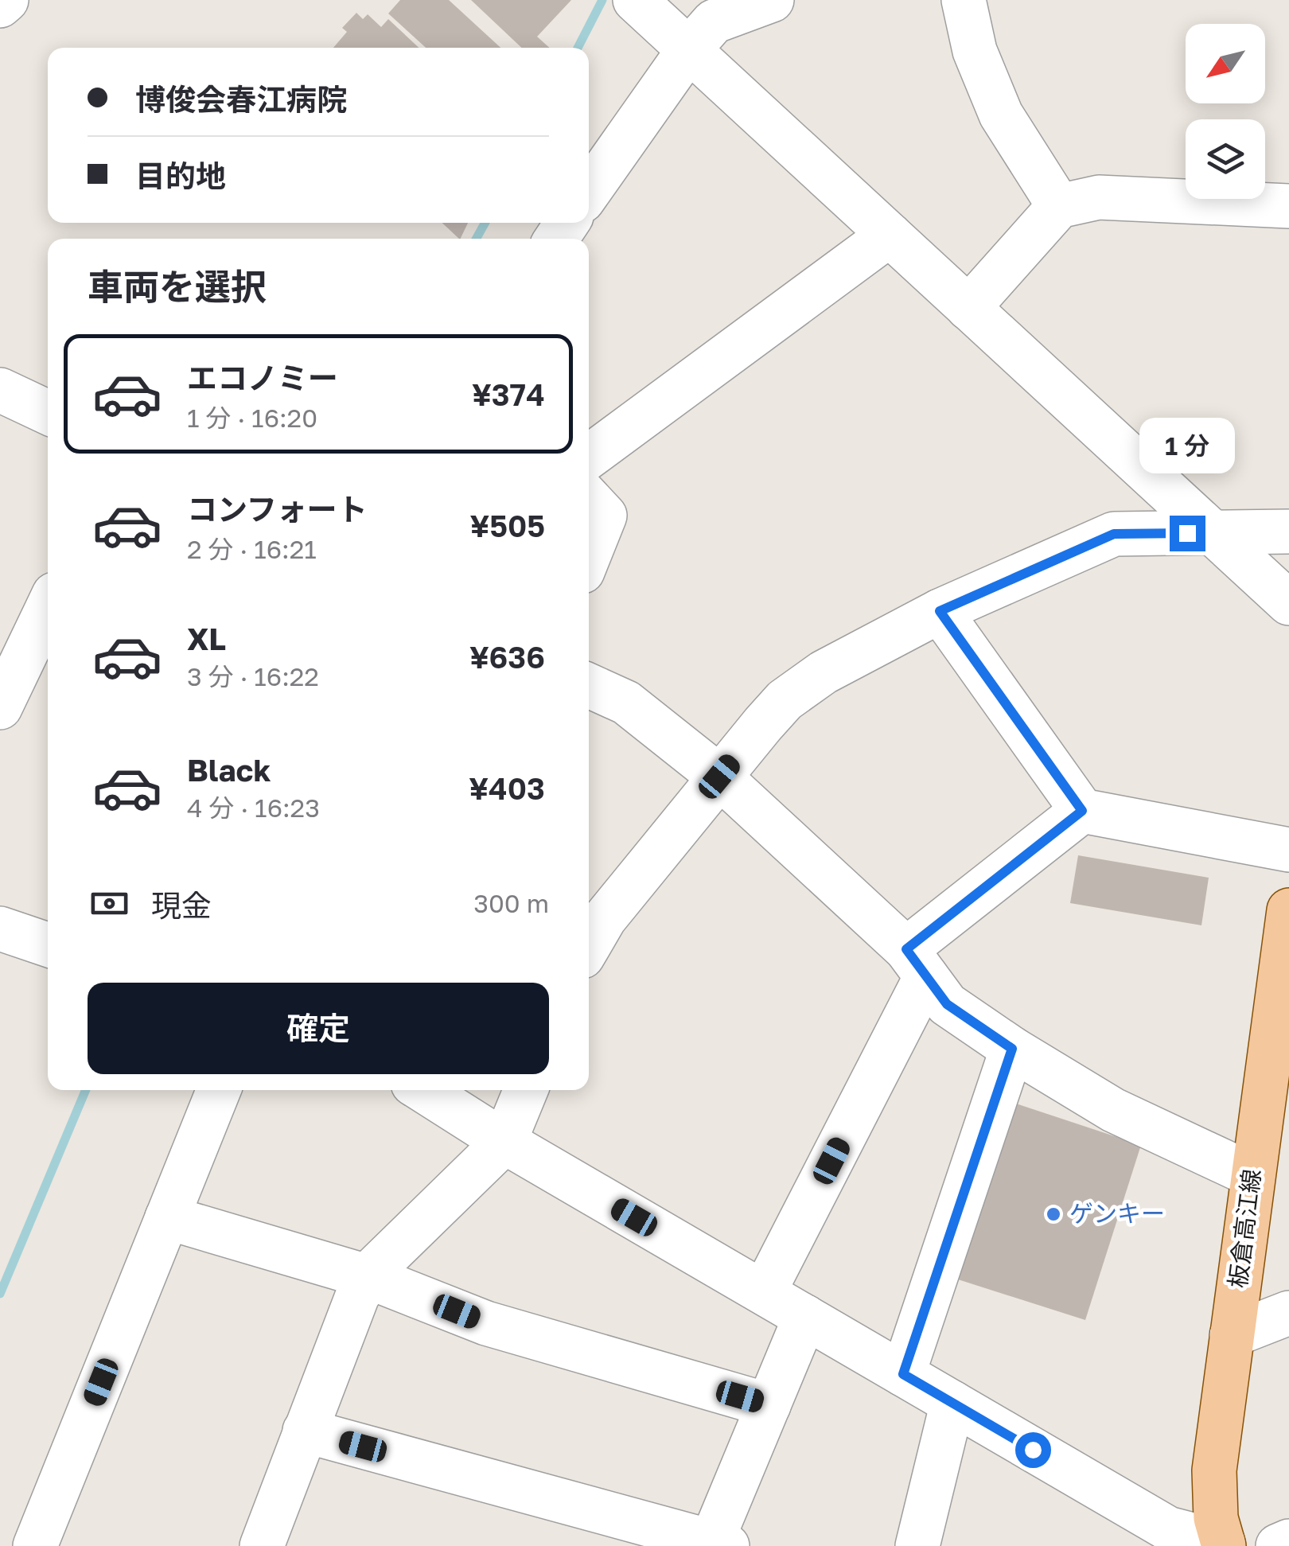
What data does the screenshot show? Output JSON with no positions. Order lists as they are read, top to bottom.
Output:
{
  "streets": {
    "main road": ["板倉高江線"]
  },
  "places": ["ゲンキー"],
  "north": "bottom left",
  "page": {
    "banner": ["博俊会春江病院", "目的地"],
    "heading": "車両を選択",
    "list": [
      {
        "name": "エコノミー",
        "note": "1 分 · 16:20",
        "value": "¥374"
      },
      {
        "name": "コンフォート",
        "note": "2 分 · 16:21",
        "value": "¥505"
      },
      {
        "name": "XL",
        "note": "3 分 · 16:22",
        "value": "¥636"
      },
      {
        "name": "Black",
        "note": "4 分 · 16:23",
        "value": "¥403"
      }
    ],
    "bubble": "1 分",
    "pay": ["現金", "300 m"],
    "buttons": "確定"
  }
}
